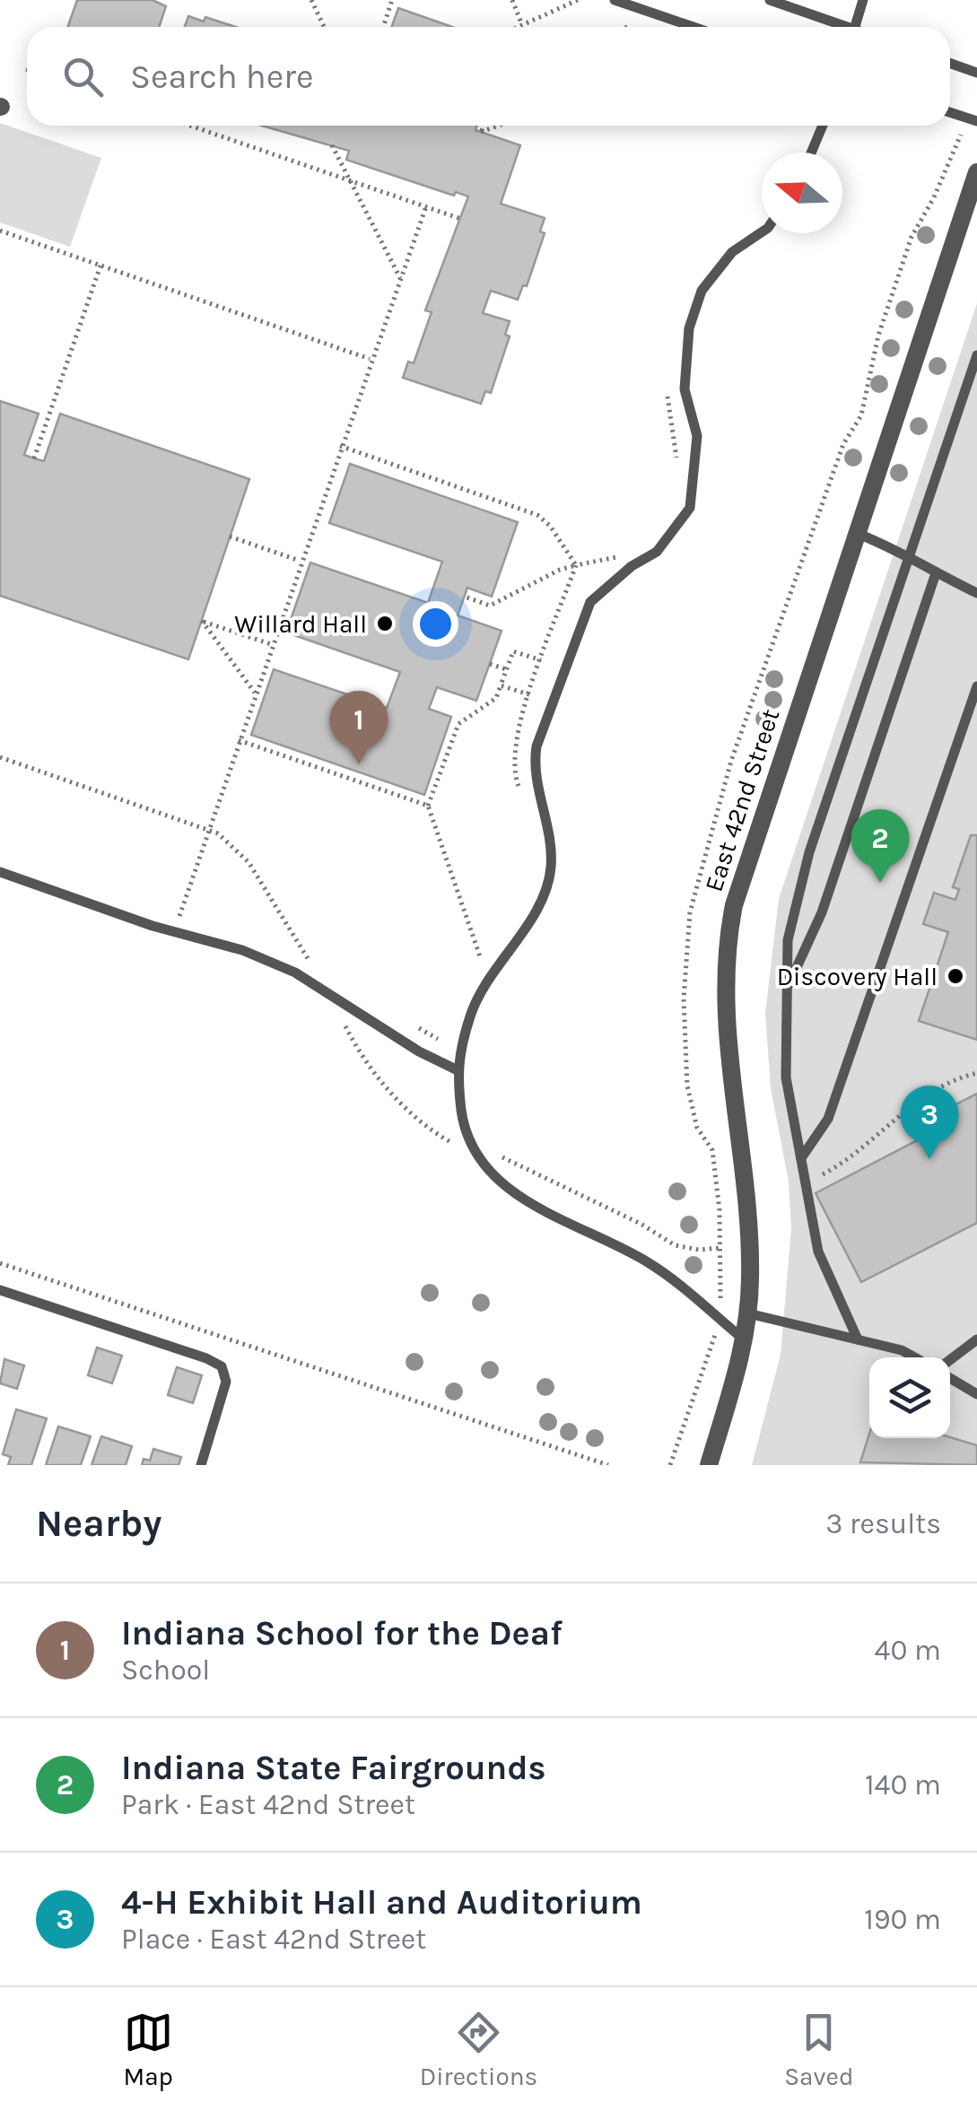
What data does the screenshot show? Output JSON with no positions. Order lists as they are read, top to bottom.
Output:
{
  "streets": {
    "street": ["East 42nd Street"]
  },
  "places": ["Willard Hall", "Discovery Hall"],
  "north": "left",
  "page": {
    "search": "Search here",
    "pins": ["1", "2", "3"],
    "heading": ["Nearby", "3 results"],
    "list": [
      {
        "mark": "1",
        "name": "Indiana School for the Deaf",
        "note": "School",
        "value": "40 m"
      },
      {
        "mark": "2",
        "name": "Indiana State Fairgrounds",
        "note": "Park · East 42nd Street",
        "value": "140 m"
      },
      {
        "mark": "3",
        "name": "4-H Exhibit Hall and Auditorium",
        "note": "Place · East 42nd Street",
        "value": "190 m"
      }
    ],
    "nav": ["Map", "Directions", "Saved"]
  }
}
